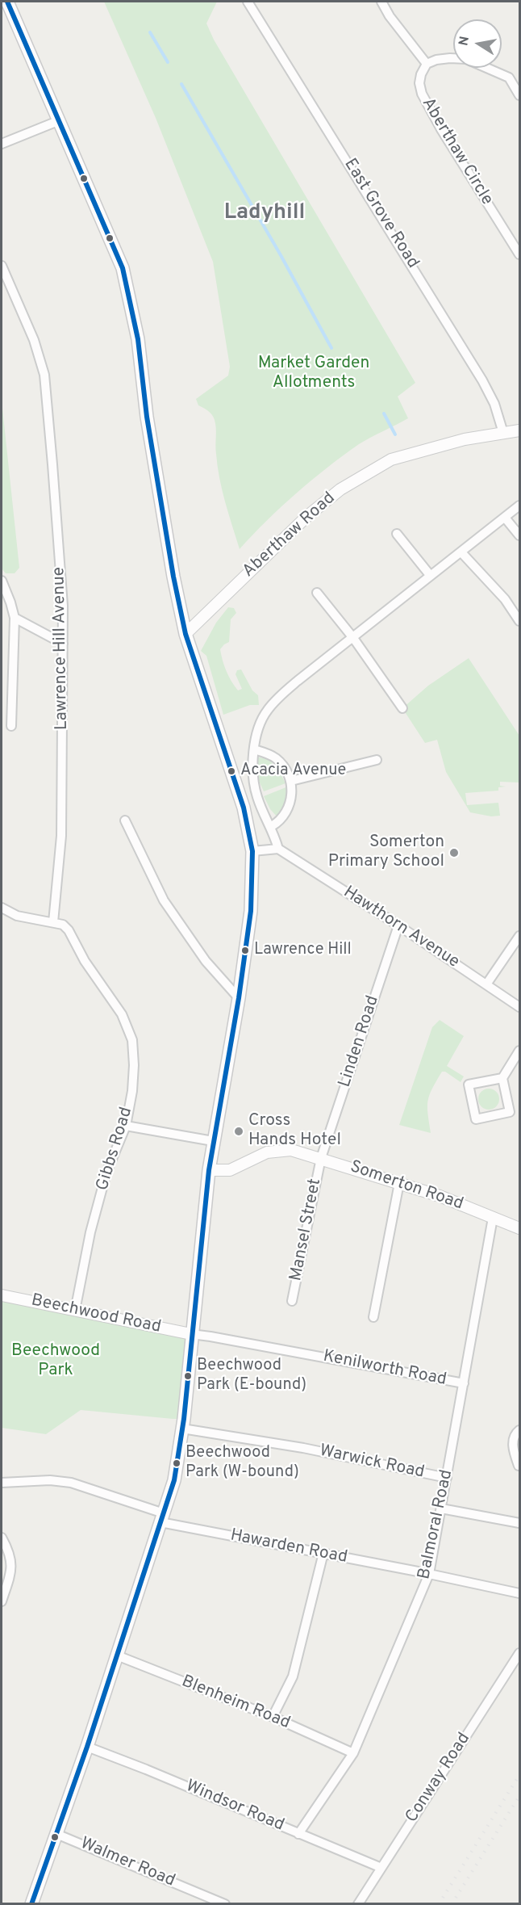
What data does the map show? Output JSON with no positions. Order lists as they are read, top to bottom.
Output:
{
  "streets": {
    "street": [
      "Aberthaw Circle",
      "East Grove Road",
      "Aberthaw Road",
      "Lawrence Hill Avenue",
      "Hawthorn Avenue",
      "Linden Road",
      "Gibbs Road",
      "Somerton Road",
      "Mansel Street",
      "Beechwood Road",
      "Kenilworth Road",
      "Warwick Road",
      "Balmoral Road",
      "Hawarden Road",
      "Blenheim Road",
      "Conway Road",
      "Windsor Road",
      "Walmer Road"
    ]
  },
  "crossings": [
    ["East Grove Road", "Aberthaw Road"],
    ["Lawrence Hill Avenue", "Gibbs Road"],
    ["Hawthorn Avenue", "Linden Road"],
    ["Linden Road", "Somerton Road"],
    ["Linden Road", "Mansel Street"],
    ["Gibbs Road", "Beechwood Road"],
    ["Somerton Road", "Mansel Street"],
    ["Somerton Road", "Balmoral Road"],
    ["Beechwood Road", "Kenilworth Road"],
    ["Kenilworth Road", "Balmoral Road"],
    ["Warwick Road", "Balmoral Road"],
    ["Balmoral Road", "Blenheim Road"],
    ["Balmoral Road", "Windsor Road"],
    ["Conway Road", "Windsor Road"]
  ],
  "districts": ["Ladyhill"],
  "parks": ["Market Garden Allotments", "Beechwood Park"],
  "places": [
    "Acacia Avenue",
    "Somerton Primary School",
    "Lawrence Hill",
    "Cross Hands Hotel",
    "Beechwood Park (E-bound)",
    "Beechwood Park (W-bound)"
  ],
  "north": "left"
}
